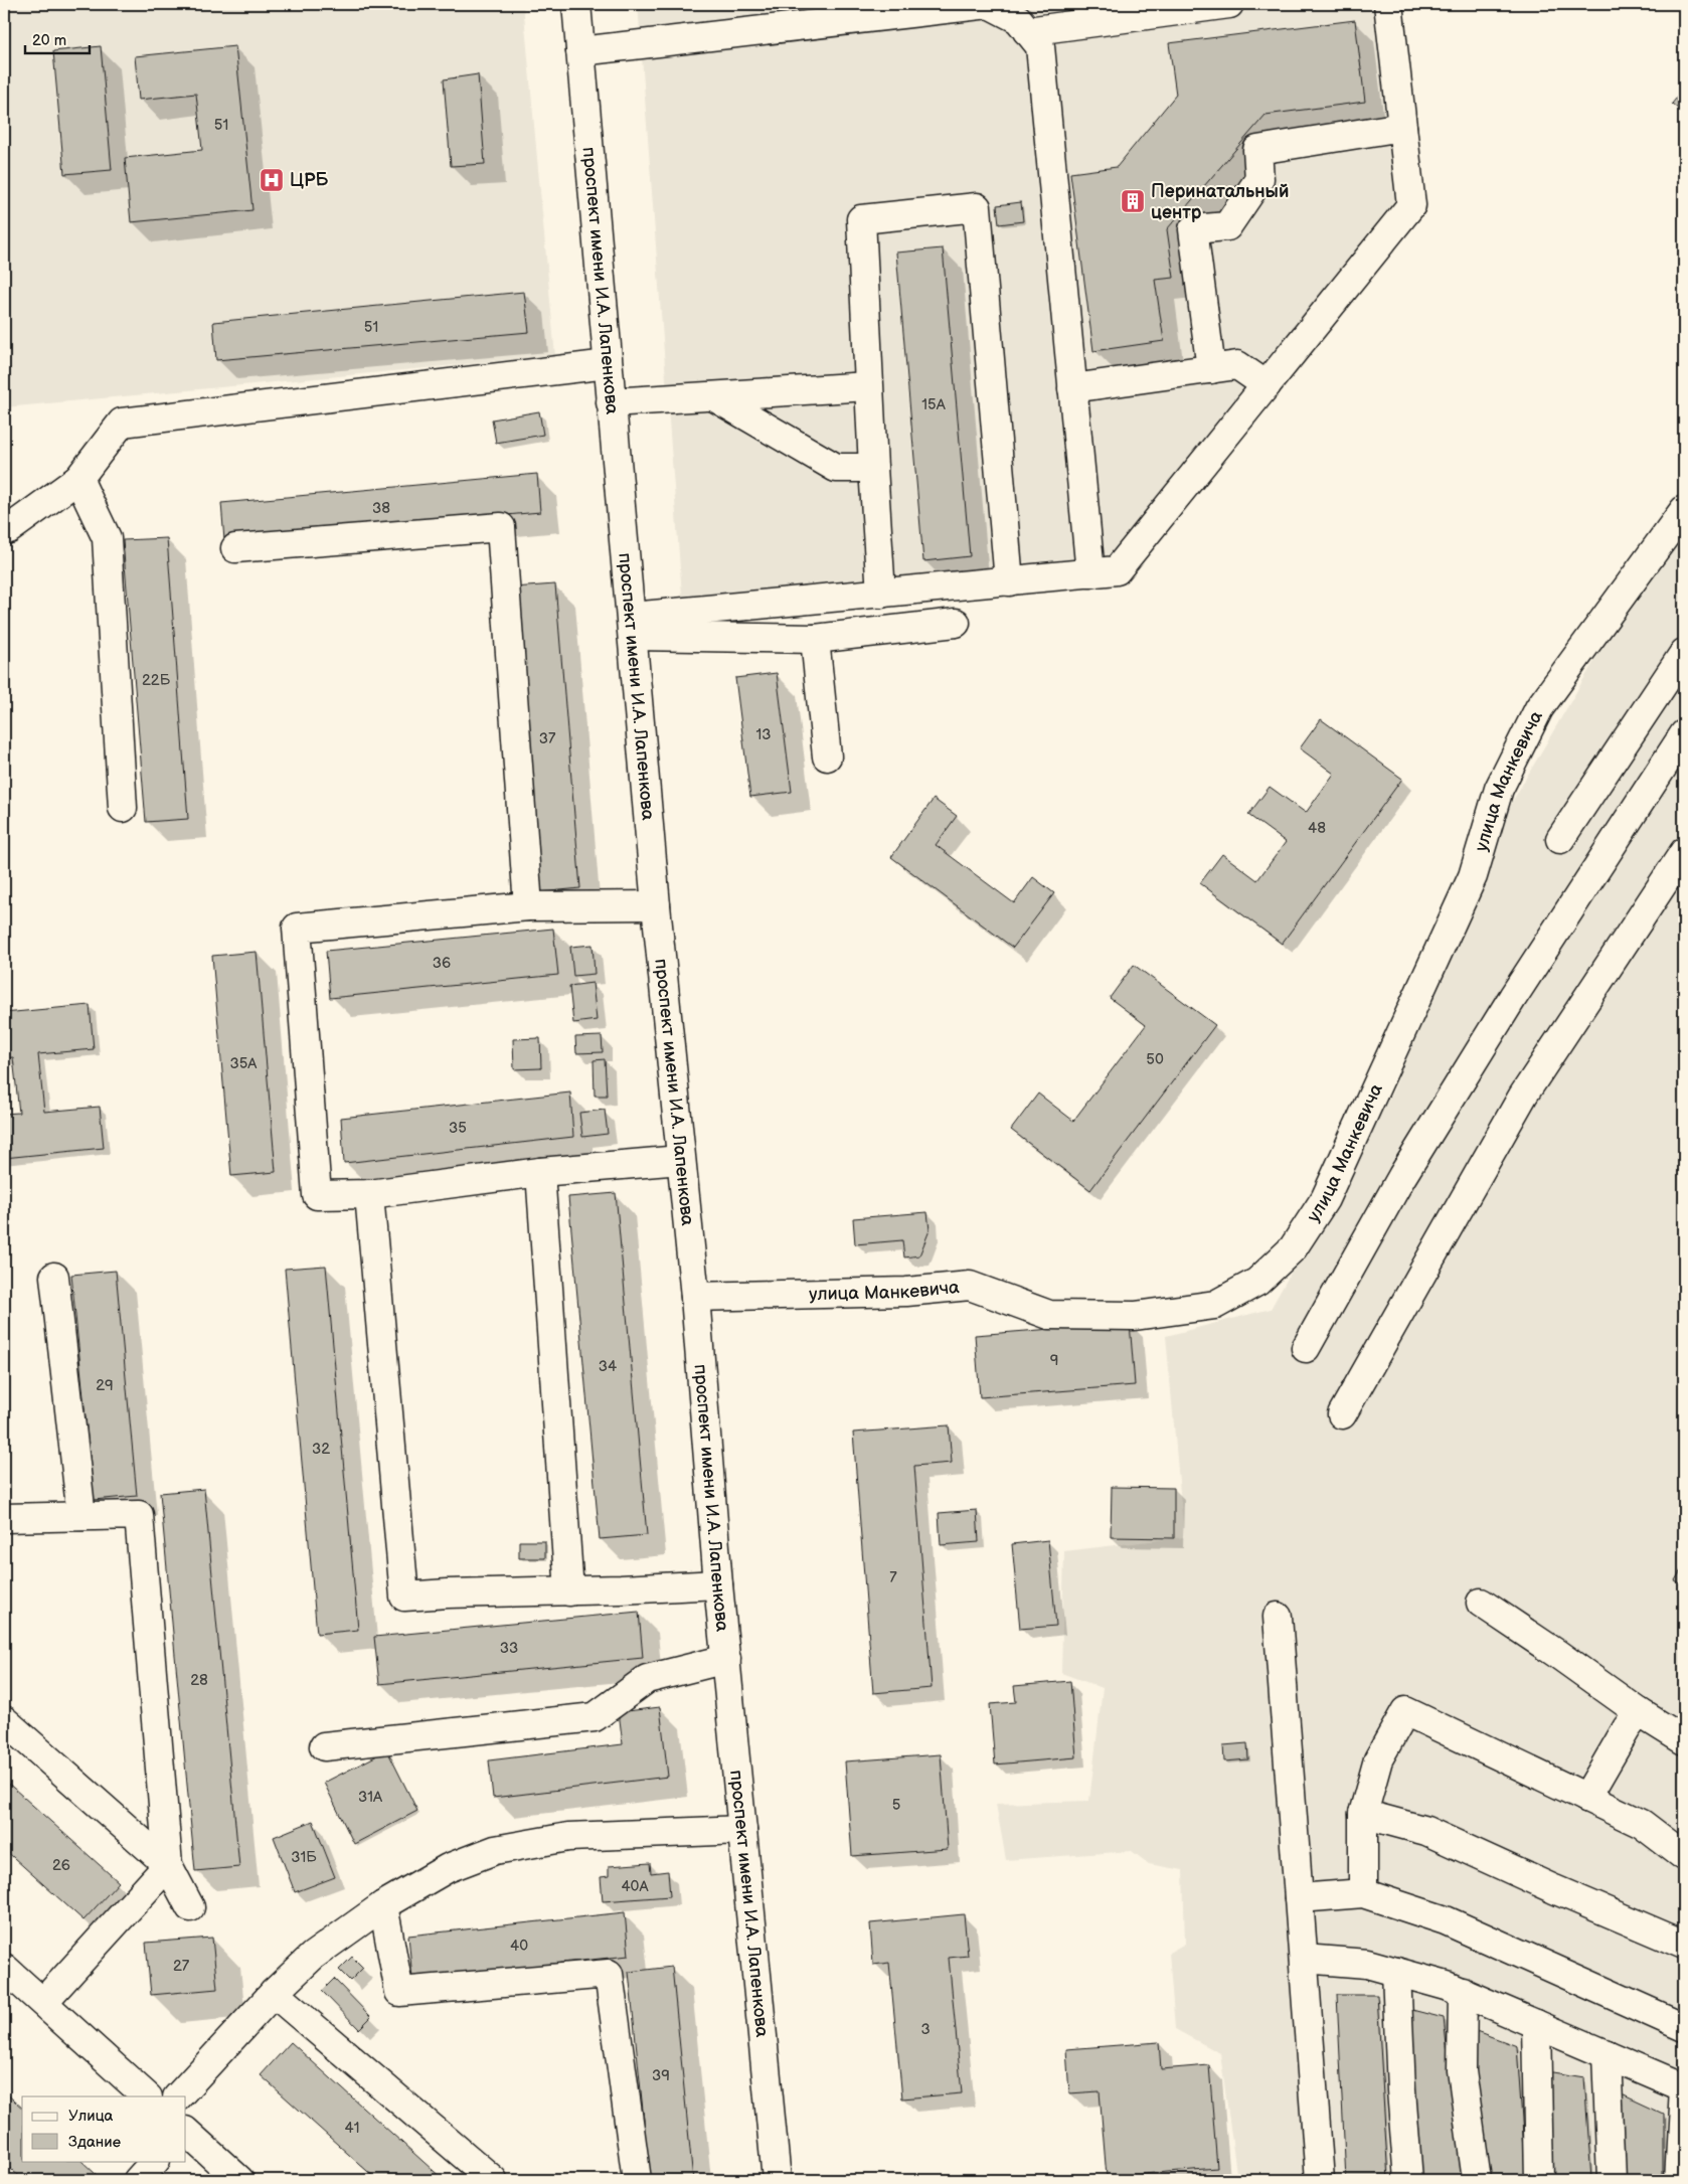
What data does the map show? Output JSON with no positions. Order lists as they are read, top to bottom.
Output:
{
  "streets": {
    "main road": ["проспект имени И.А. Лапенкова", "улица Манкевича"]
  },
  "crossings": [
    ["проспект имени И.А. Лапенкова", "улица Манкевича"]
  ],
  "places": {
    "hospital": ["ЦРБ"],
    "building": ["Перинатальный центр"]
  },
  "house_numbers": [
    "51",
    "51",
    "15А",
    "38",
    "22Б",
    "13",
    "37",
    "48",
    "36",
    "50",
    "35А",
    "35",
    "9",
    "34",
    "29",
    "32",
    "7",
    "33",
    "28",
    "31А",
    "5",
    "31Б",
    "26",
    "40А",
    "40",
    "27",
    "3",
    "39",
    "41"
  ],
  "legend": ["Улица", "Здание"],
  "scale_bar": "20 m"
}
